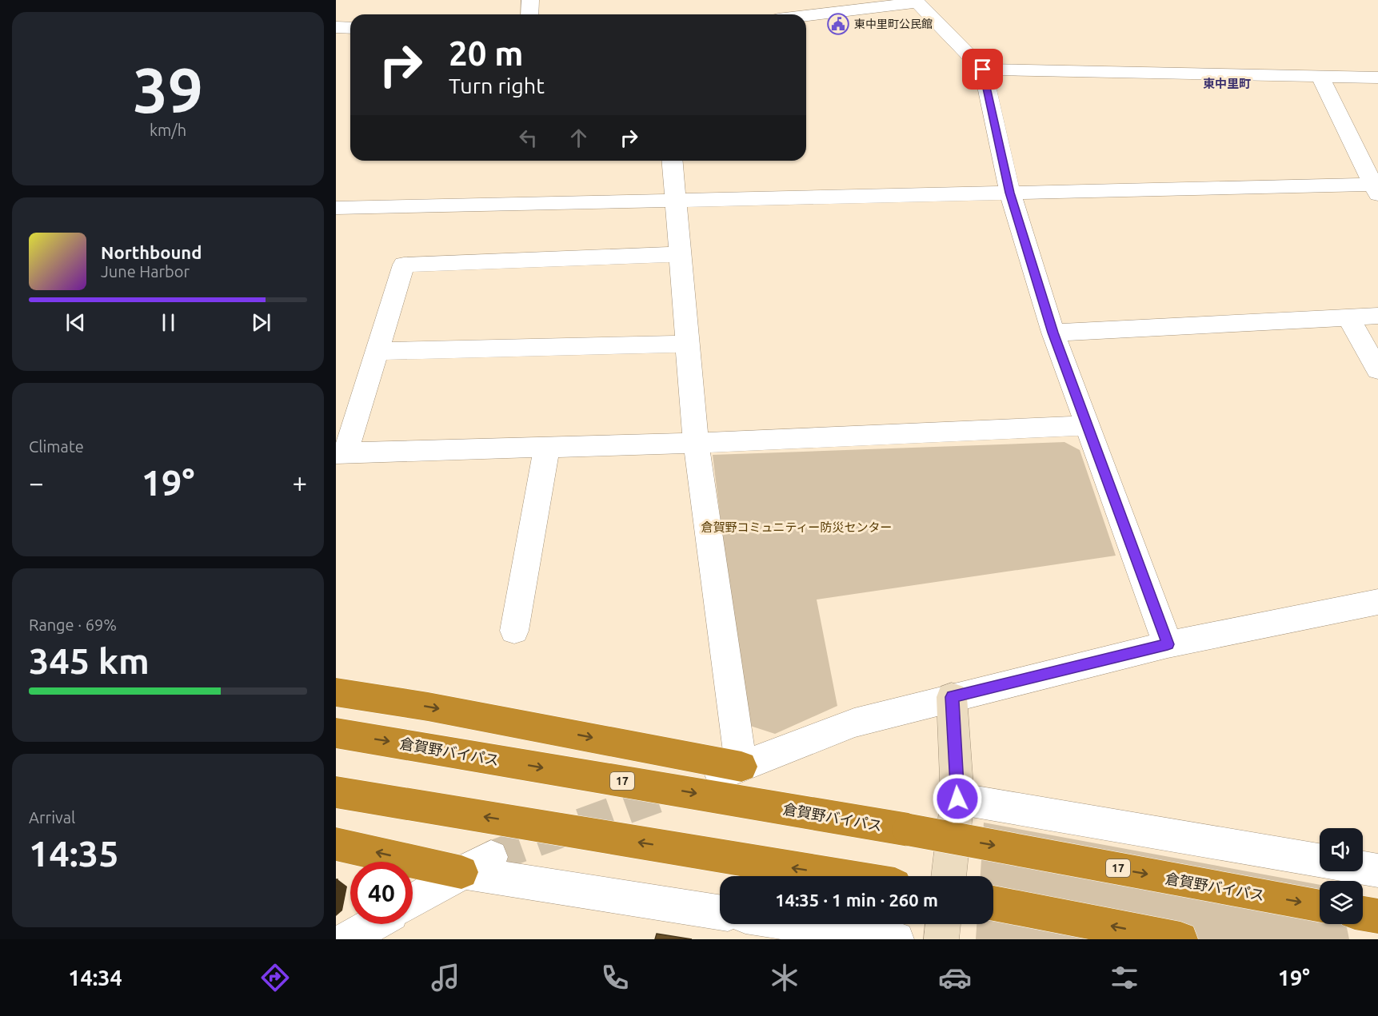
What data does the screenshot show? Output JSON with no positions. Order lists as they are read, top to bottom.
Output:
{
  "streets": {
    "highway": ["倉賀野バイパス", "17"]
  },
  "districts": ["東中里町"],
  "parks": ["倉賀野コミュニティー防災センター"],
  "places": {
    "public building": ["東中里町公民館"]
  },
  "page": {
    "tile": [
      ["39", "km/h"],
      "Climate",
      ["Range · 69%", "345 km"],
      ["Arrival", "14:35"]
    ],
    "turn": ["20 m", "Turn right"],
    "song": ["Northbound", "June Harbor"],
    "heat": ["−", "19°", "+"],
    "limit": "40",
    "trip": "14:35 · 1 min · 260 m",
    "tabs": ["14:34", "19°"]
  }
}
